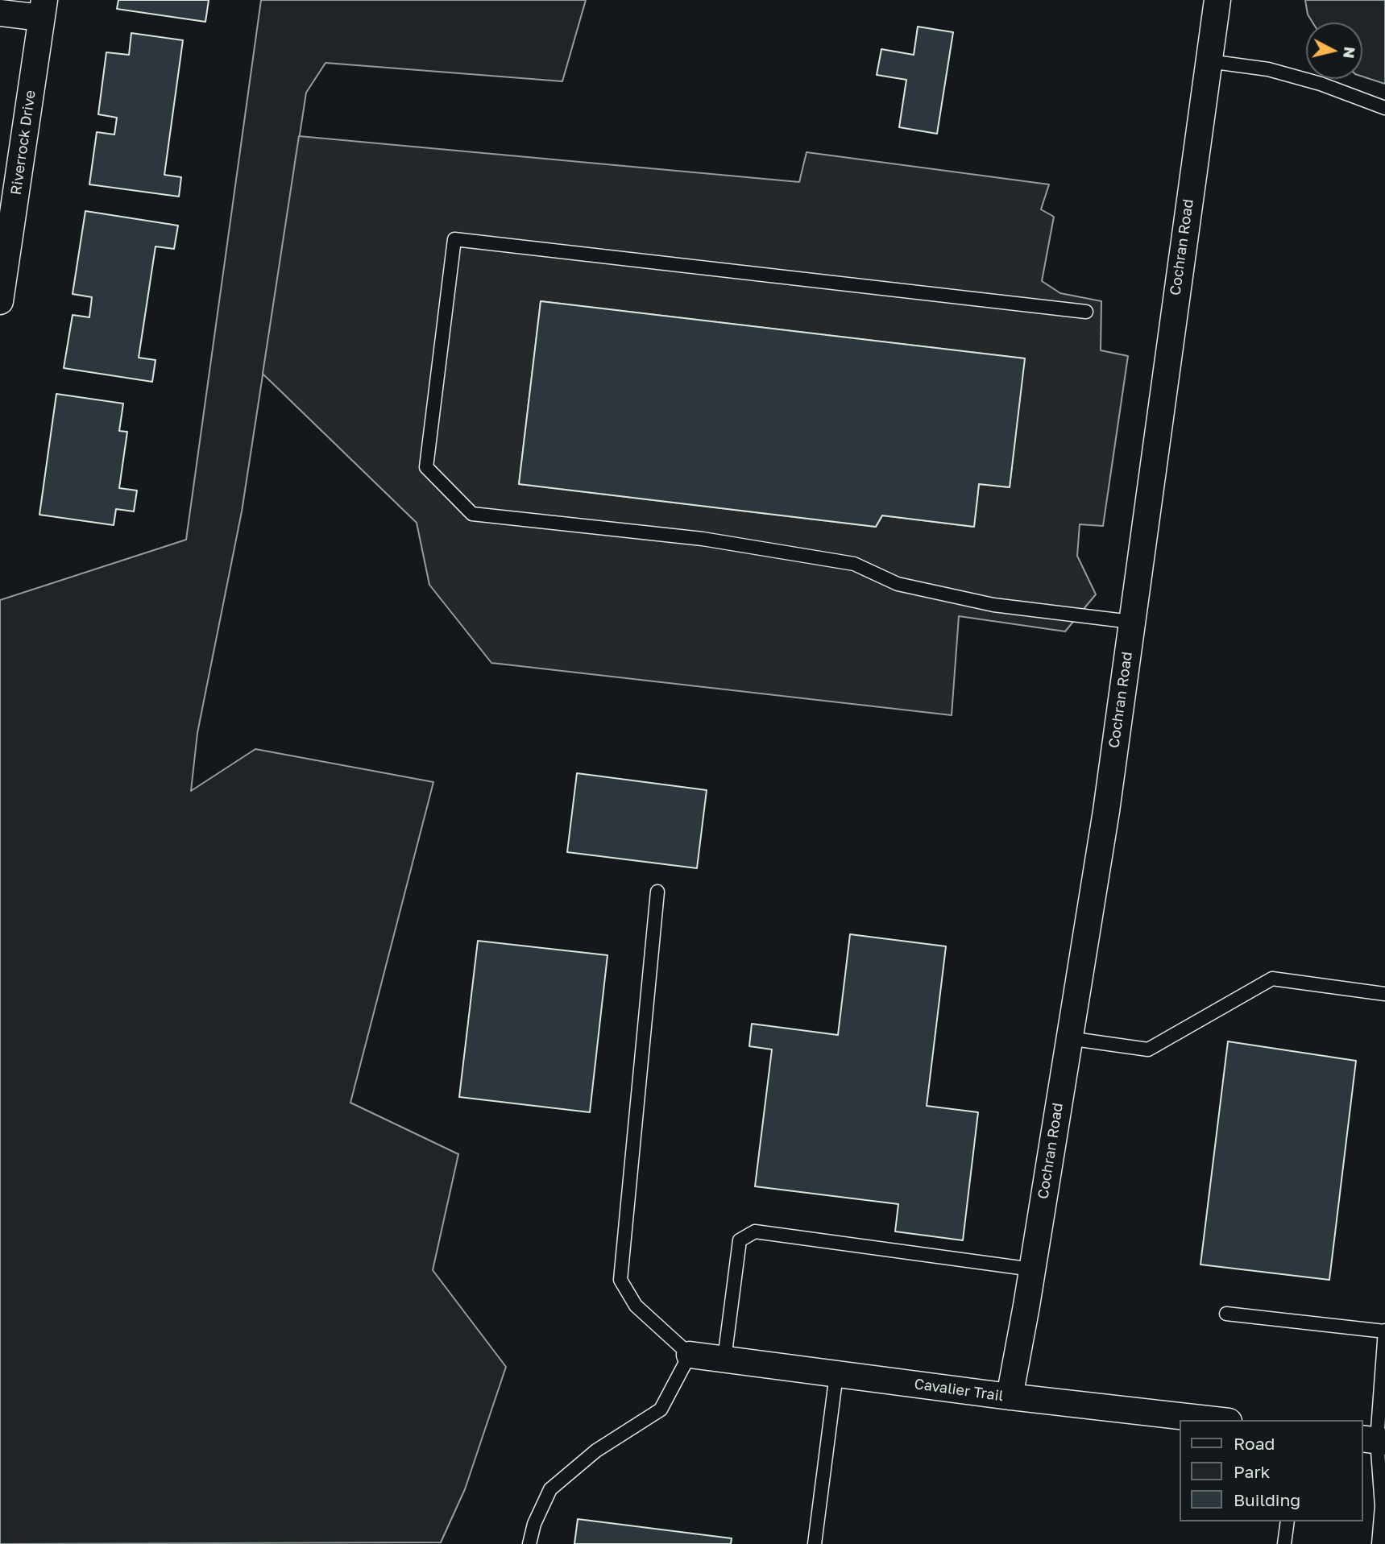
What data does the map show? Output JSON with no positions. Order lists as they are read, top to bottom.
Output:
{
  "streets": {
    "street": ["Riverrock Drive", "Cochran Road", "Cavalier Trail"]
  },
  "crossings": [
    ["Cochran Road", "Cavalier Trail"]
  ],
  "legend": ["Road", "Park", "Building"],
  "north": "right"
}
